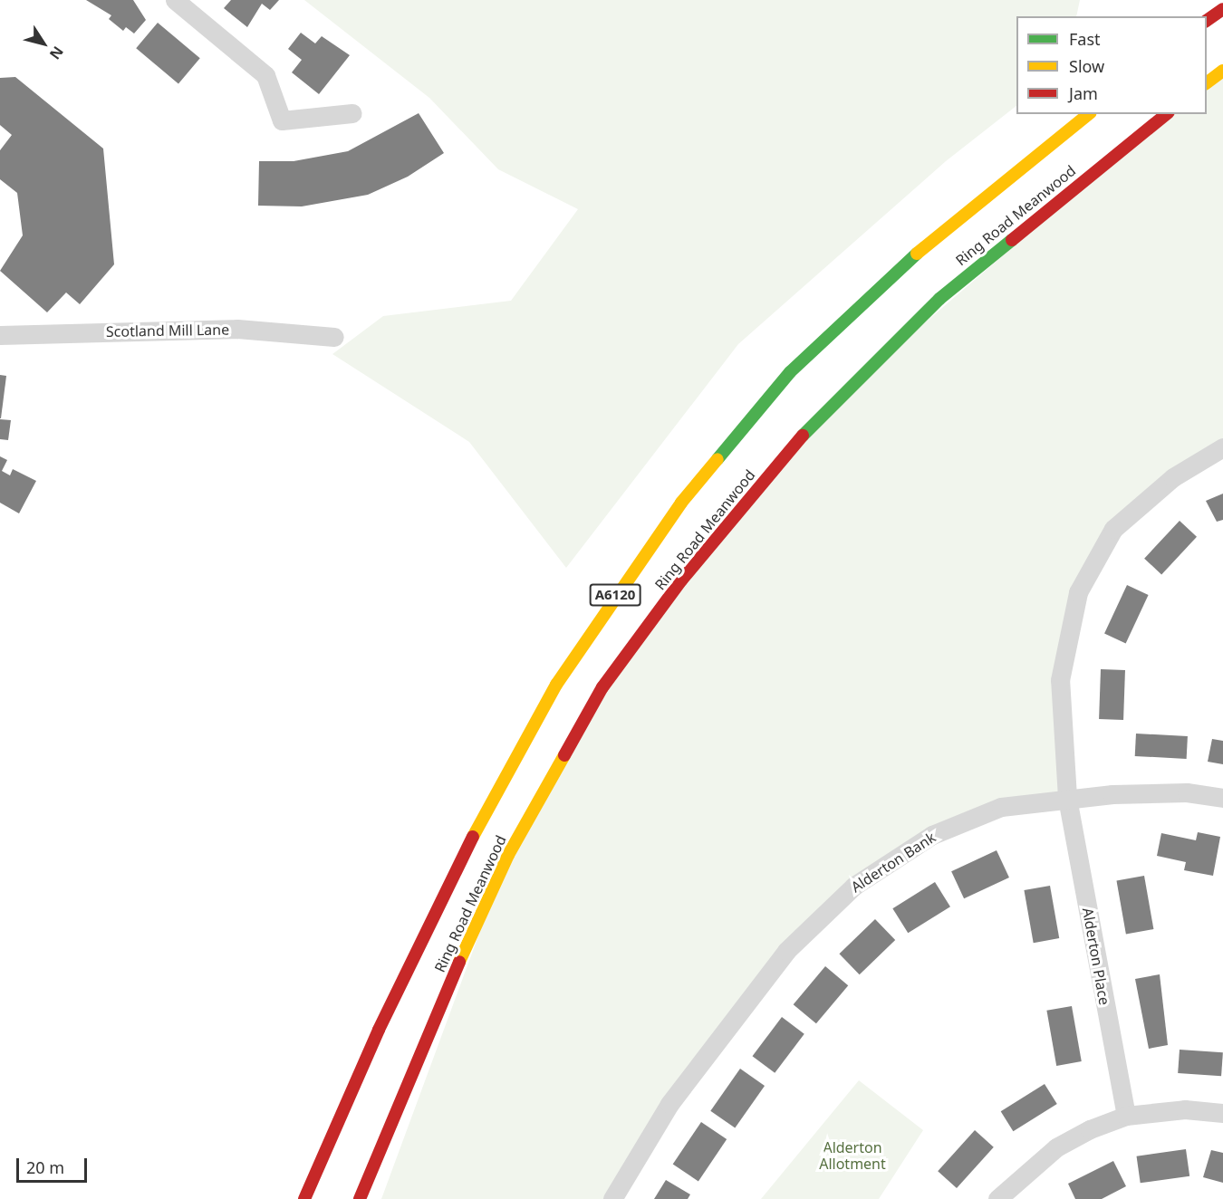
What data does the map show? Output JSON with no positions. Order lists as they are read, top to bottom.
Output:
{
  "streets": {
    "highway": ["Ring Road Meanwood", "A6120"],
    "street": ["Scotland Mill Lane", "Alderton Bank", "Alderton Place"]
  },
  "crossings": [
    ["Alderton Bank", "Alderton Place"]
  ],
  "parks": ["Alderton Allotment"],
  "legend": ["Fast", "Slow", "Jam"],
  "scale_bar": "20 m",
  "north": "bottom right"
}
